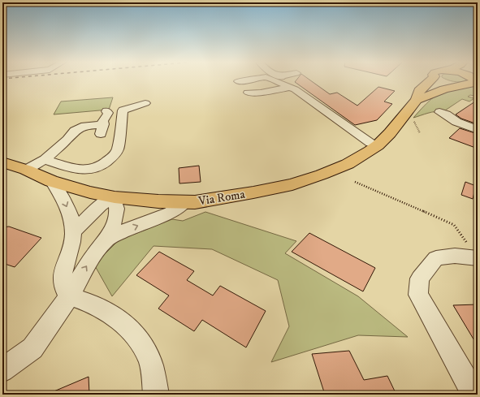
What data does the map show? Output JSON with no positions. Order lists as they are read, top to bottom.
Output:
{
  "streets": {
    "main road": ["Via Roma"]
  }
}
